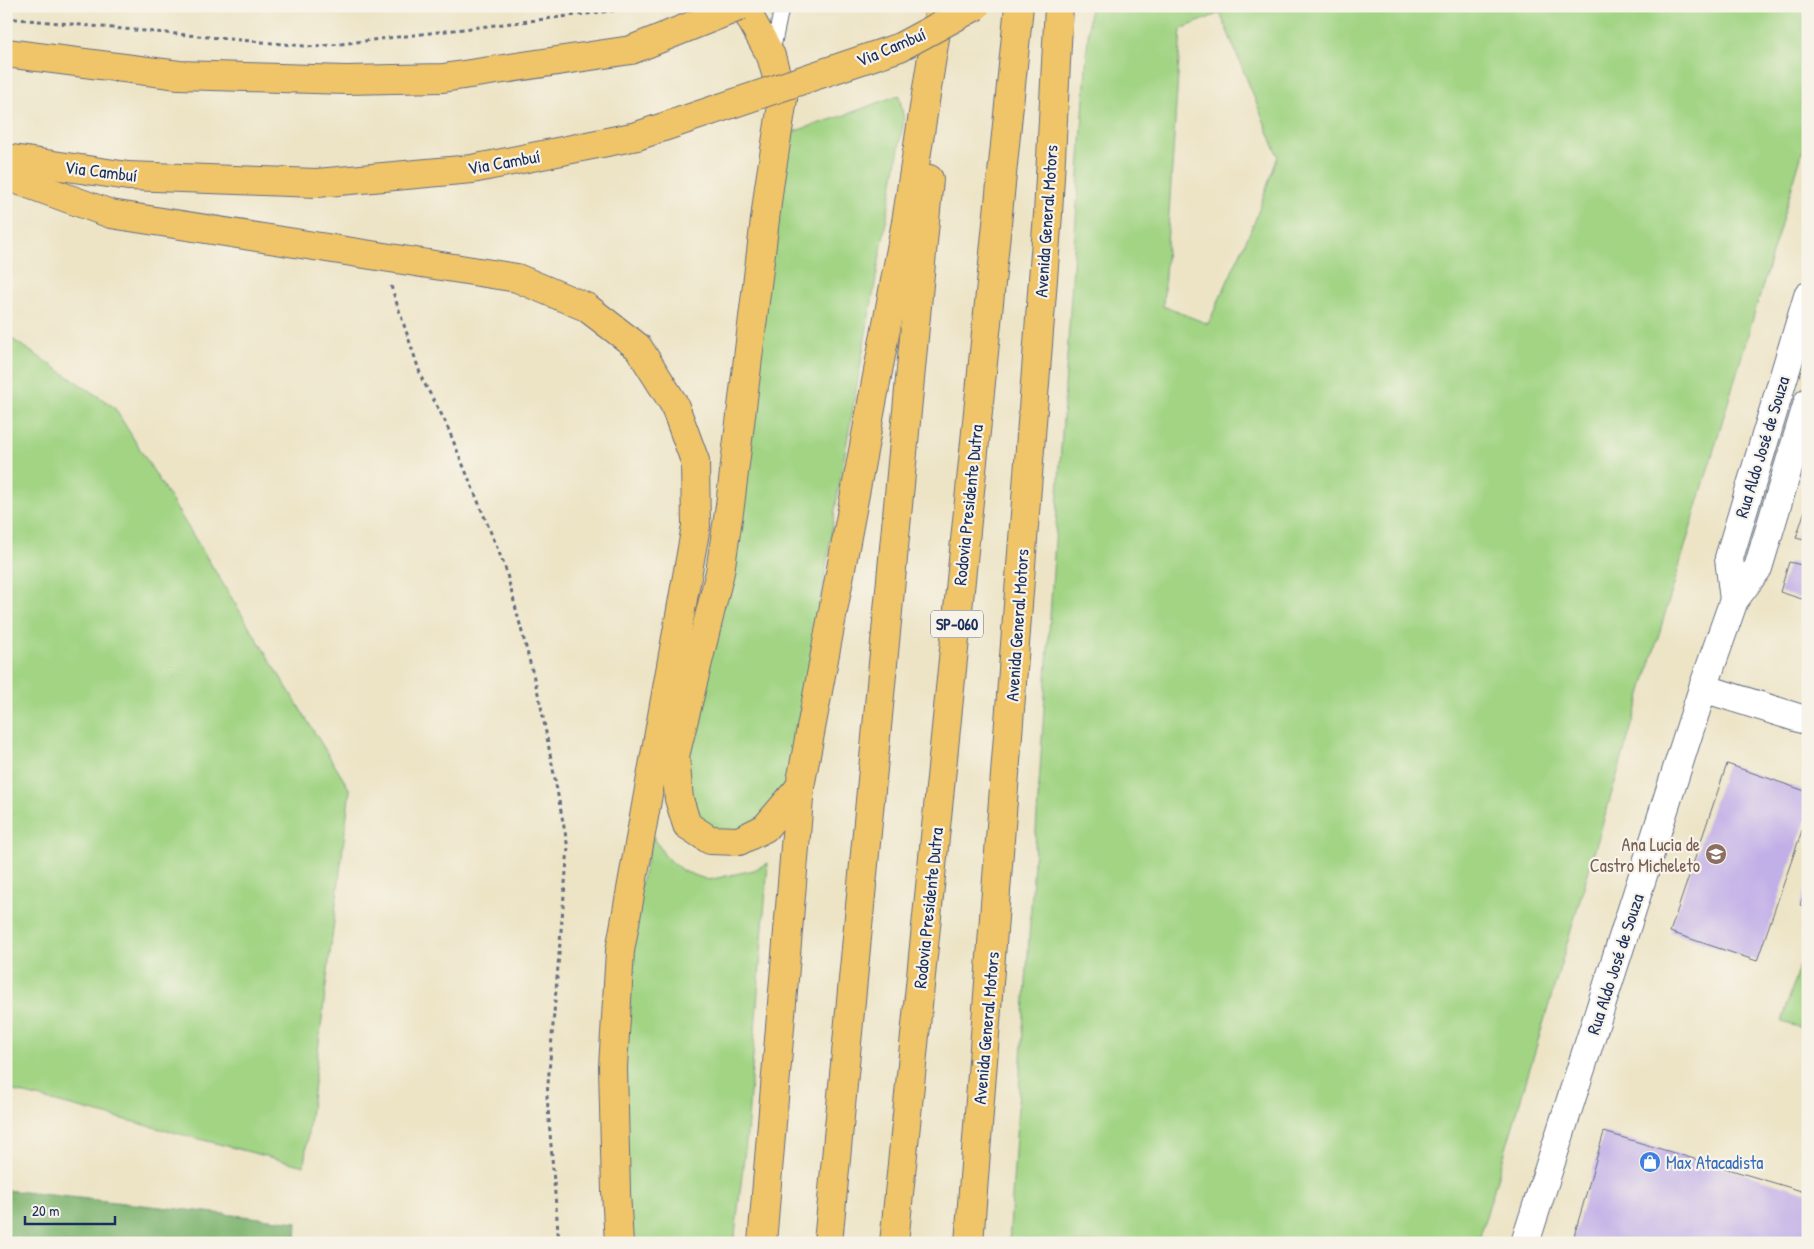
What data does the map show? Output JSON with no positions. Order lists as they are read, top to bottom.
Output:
{
  "streets": {
    "main road": [
      "Via Cambuí",
      "Avenida General Motors",
      "Rodovia Presidente Dutra",
      "SP-060"
    ],
    "street": ["Rua Aldo José de Souza"]
  },
  "places": {
    "school or university": ["Ana Lucia de Castro Micheleto"],
    "shop": ["Max Atacadista"]
  },
  "scale_bar": "20 m"
}
